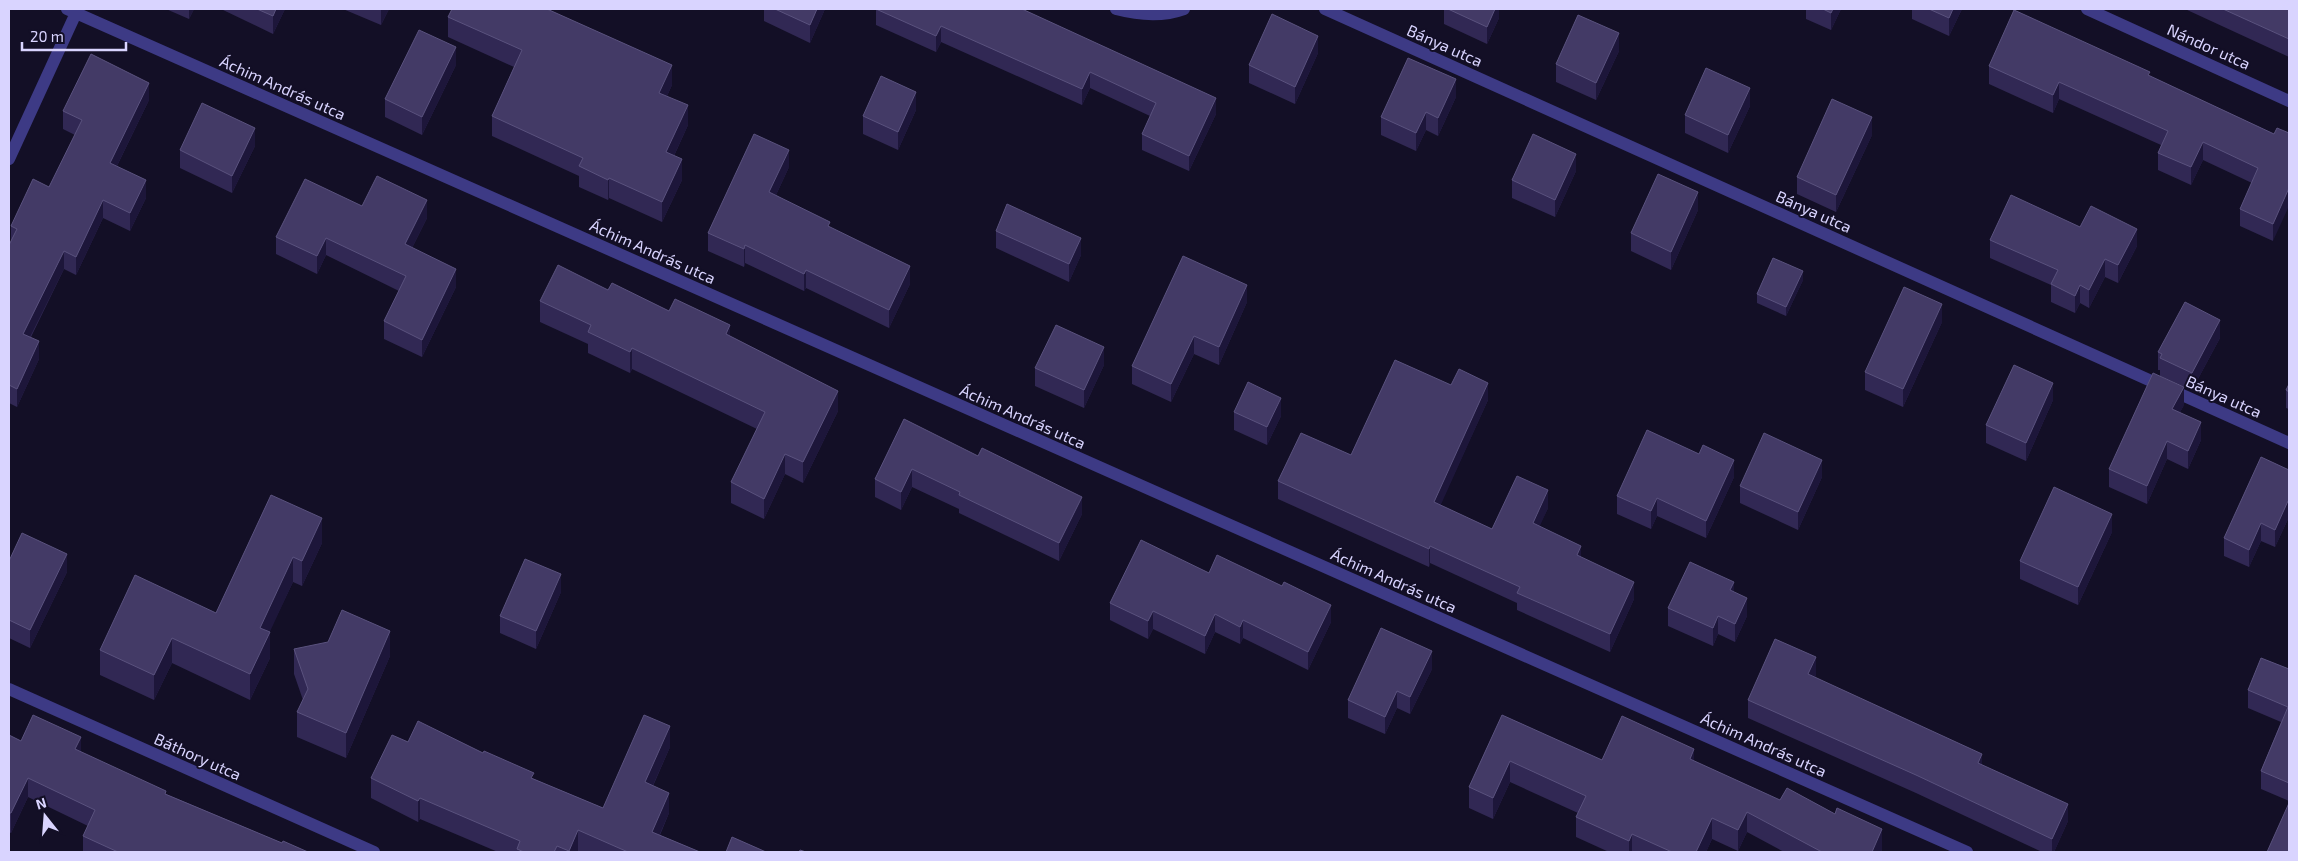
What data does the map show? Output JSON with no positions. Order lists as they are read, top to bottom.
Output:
{
  "streets": {
    "street": [
      "Bánya utca",
      "Nándor utca",
      "Áchim András utca",
      "Báthory utca"
    ]
  },
  "scale_bar": "20 m",
  "north": "top"
}
